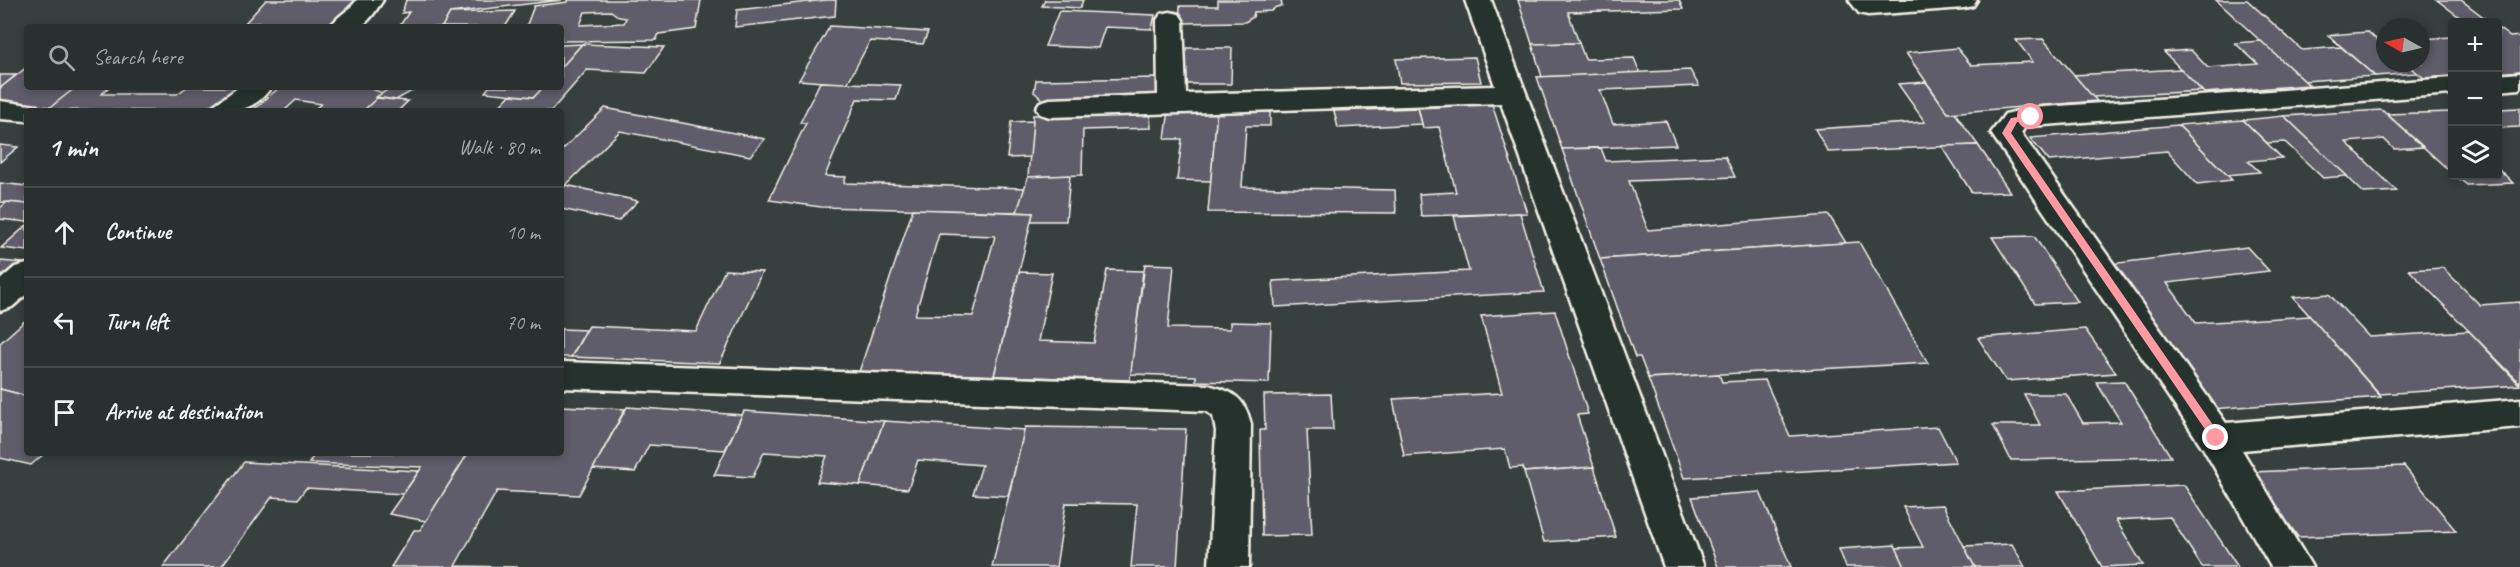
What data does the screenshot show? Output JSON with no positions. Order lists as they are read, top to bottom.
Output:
{
  "north": "left",
  "page": {
    "map_buttons": ["+", "−"],
    "search": "Search here",
    "heading": ["1 min", "Walk · 80 m"],
    "list": [
      ["Continue", "10 m"],
      ["Turn left", "70 m"],
      "Arrive at destination"
    ]
  }
}
